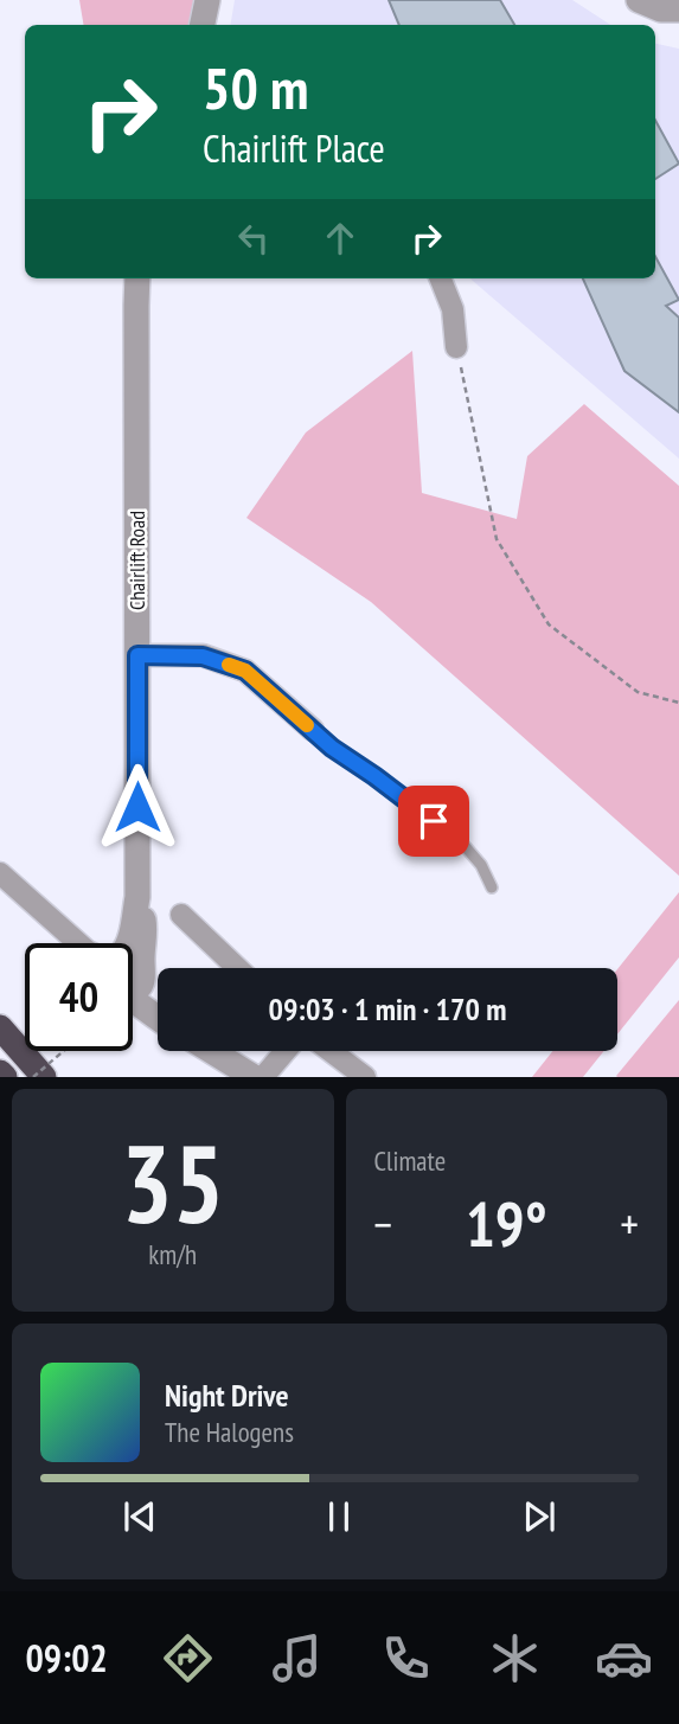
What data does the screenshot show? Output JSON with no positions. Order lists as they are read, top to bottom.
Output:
{
  "streets": {
    "street": ["Chairlift Road"]
  },
  "page": {
    "turn": ["50 m", "Chairlift Place"],
    "limit": "40",
    "trip": "09:03 · 1 min · 170 m",
    "tile": [
      ["35", "km/h"],
      "Climate"
    ],
    "heat": ["−", "19°", "+"],
    "song": ["Night Drive", "The Halogens"],
    "tabs": "09:02"
  }
}
